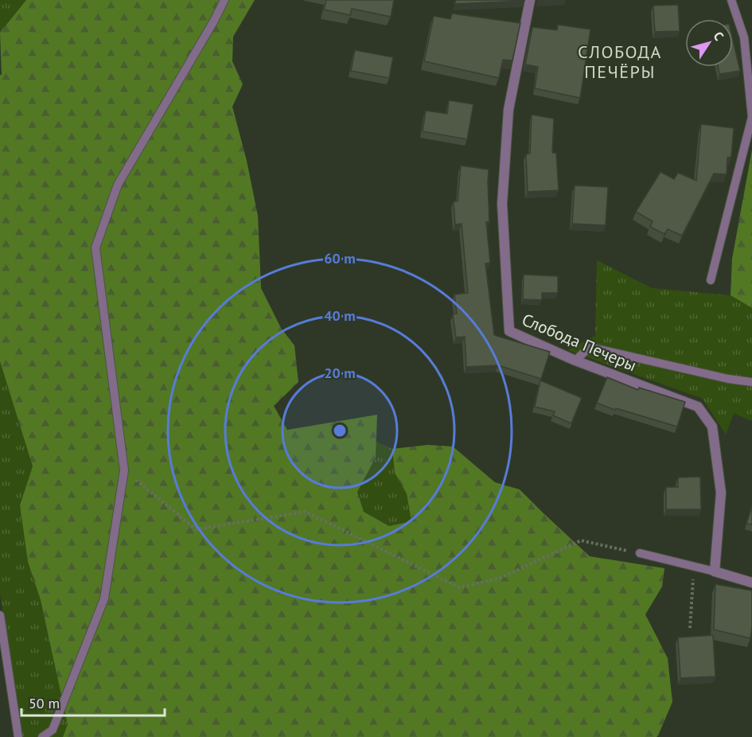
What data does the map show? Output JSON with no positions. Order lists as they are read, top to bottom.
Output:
{
  "streets": {
    "street": ["Слобода Печеры"]
  },
  "districts": ["СЛОБОДА ПЕЧЁРЫ"],
  "scale_bar": "50 m",
  "north": "top right",
  "rings": ["60 m", "40 m", "20 m"]
}
